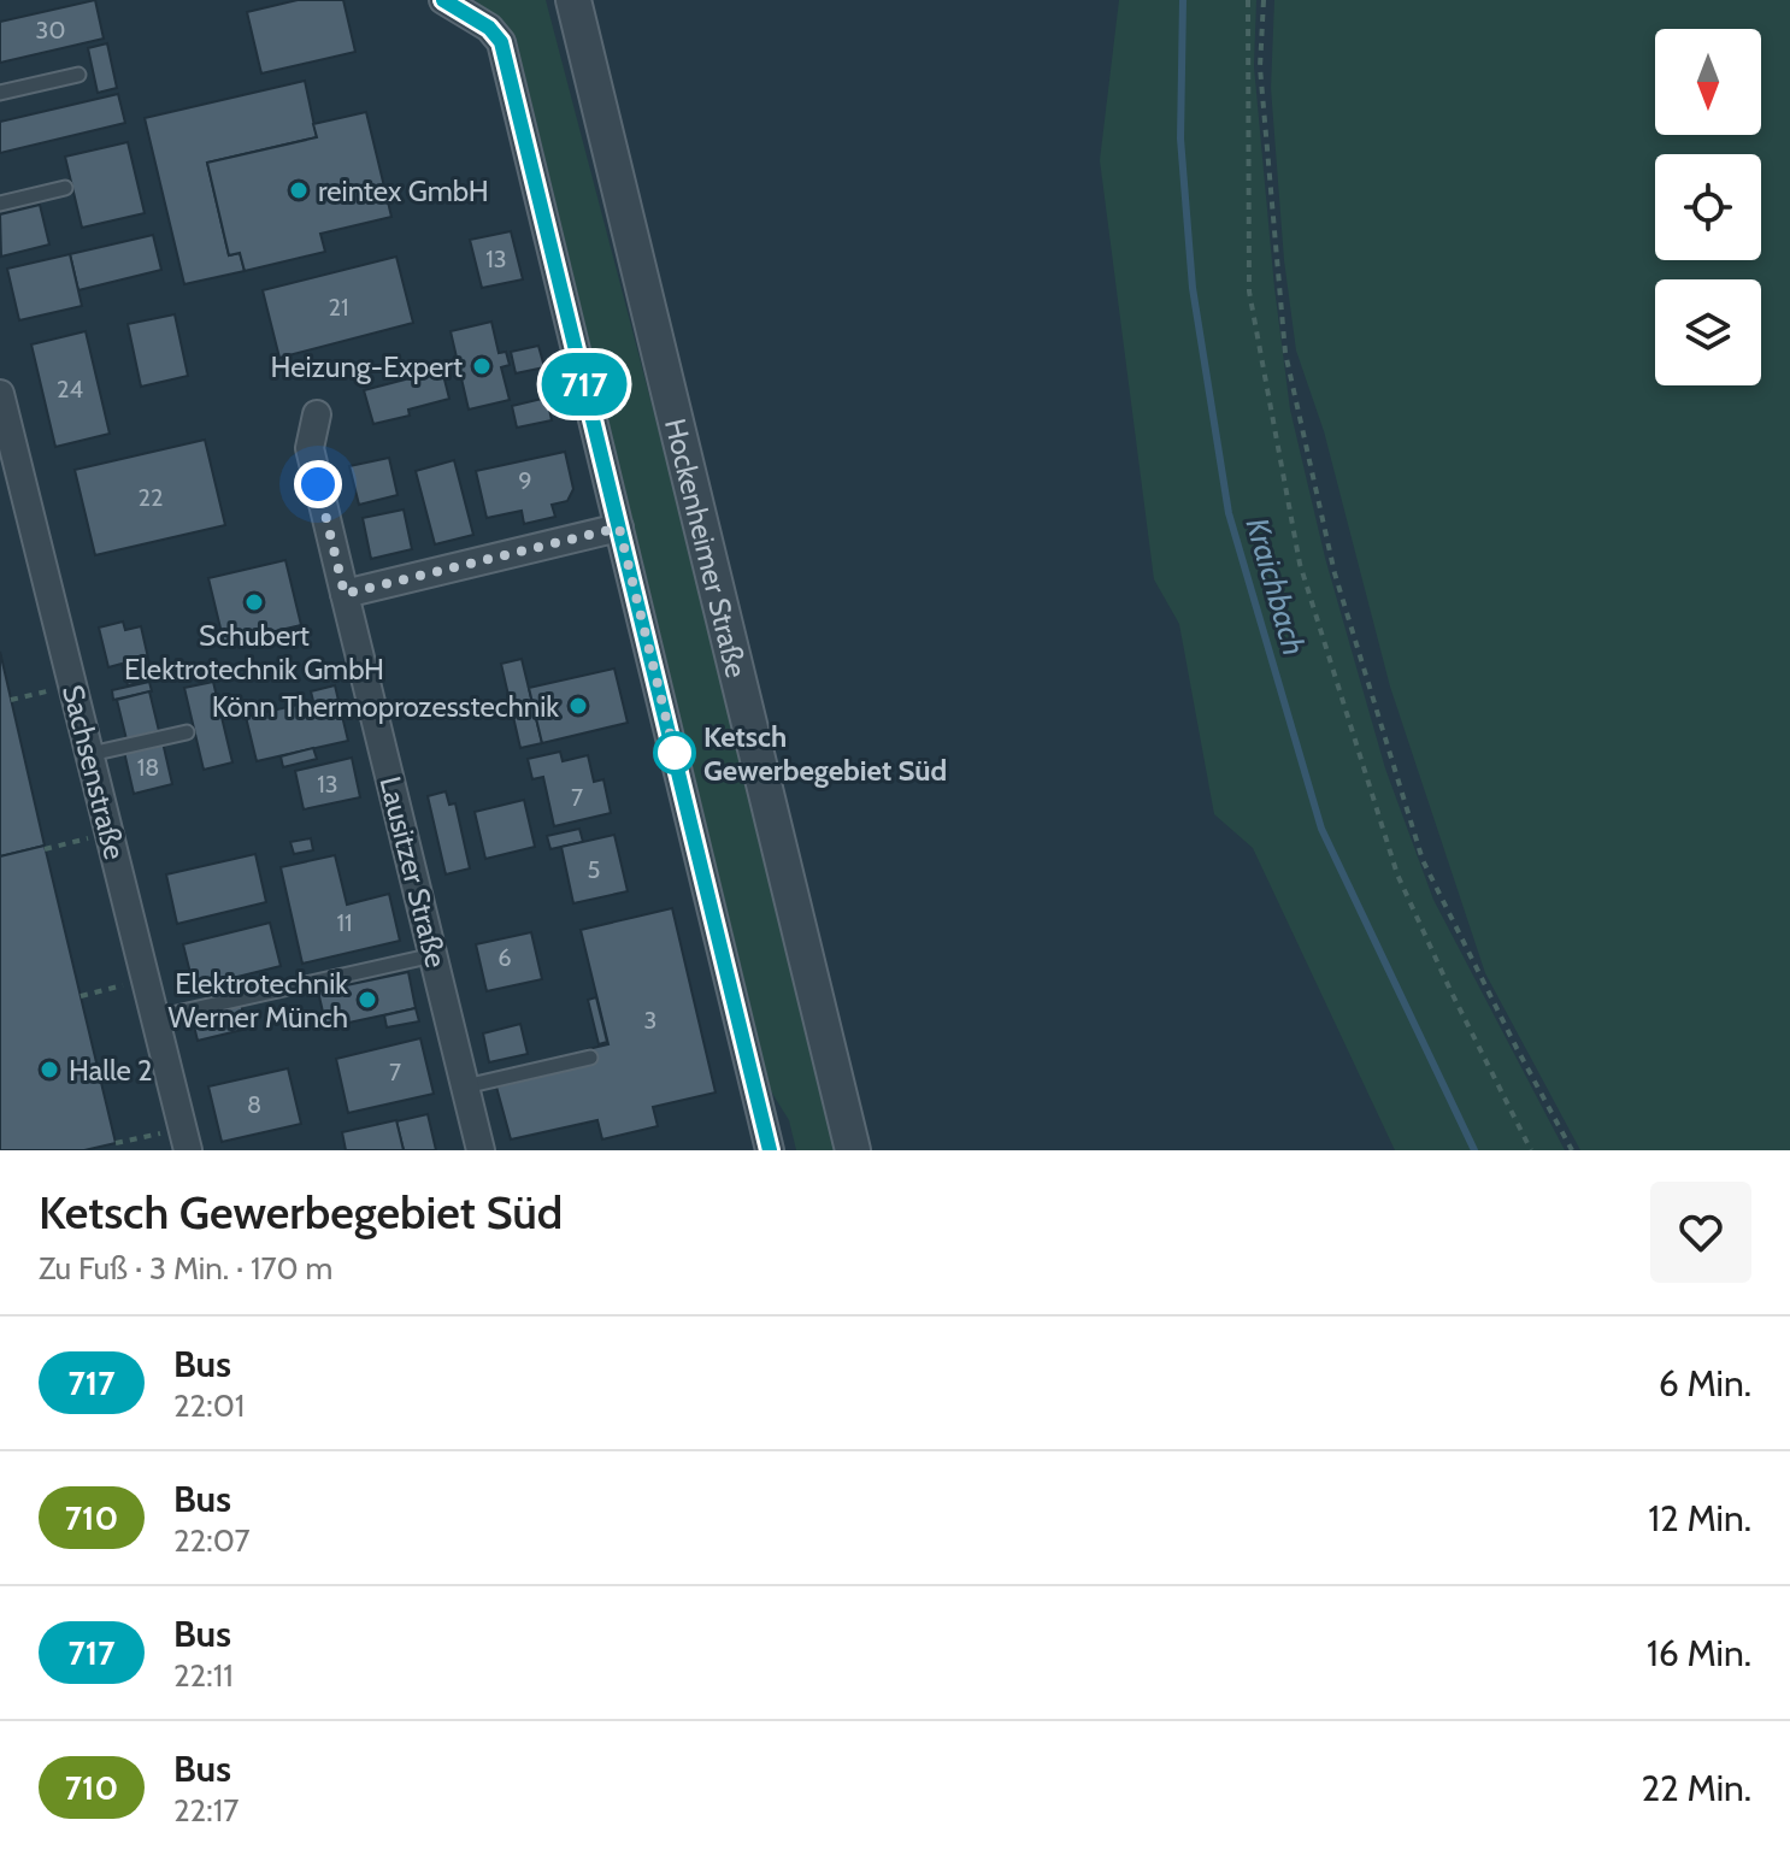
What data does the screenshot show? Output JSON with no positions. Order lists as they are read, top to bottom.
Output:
{
  "streets": {
    "street": ["Hockenheimer Straße", "Sachsenstraße", "Lausitzer Straße"]
  },
  "water": ["Kraichbach"],
  "places": [
    "reintex GmbH",
    "Heizung-Expert",
    "Schubert Elektrotechnik GmbH",
    "Könn Thermoprozesstechnik",
    "Ketsch Gewerbegebiet Süd",
    "Elektrotechnik Werner Münch",
    "Halle 2"
  ],
  "lines": ["bus line 717"],
  "house_numbers": [
    "30",
    "13",
    "21",
    "24",
    "9",
    "22",
    "18",
    "13",
    "7",
    "5",
    "11",
    "6",
    "3",
    "7",
    "8"
  ],
  "north": "bottom",
  "page": {
    "on_map": "717",
    "heading": ["Ketsch Gewerbegebiet Süd", "Zu Fuß · 3 Min. · 170 m"],
    "list": [
      {
        "mark": "717",
        "name": "Bus",
        "note": "22:01",
        "value": "6 Min."
      },
      {
        "mark": "710",
        "name": "Bus",
        "note": "22:07",
        "value": "12 Min."
      },
      {
        "mark": "717",
        "name": "Bus",
        "note": "22:11",
        "value": "16 Min."
      },
      {
        "mark": "710",
        "name": "Bus",
        "note": "22:17",
        "value": "22 Min."
      }
    ]
  }
}
